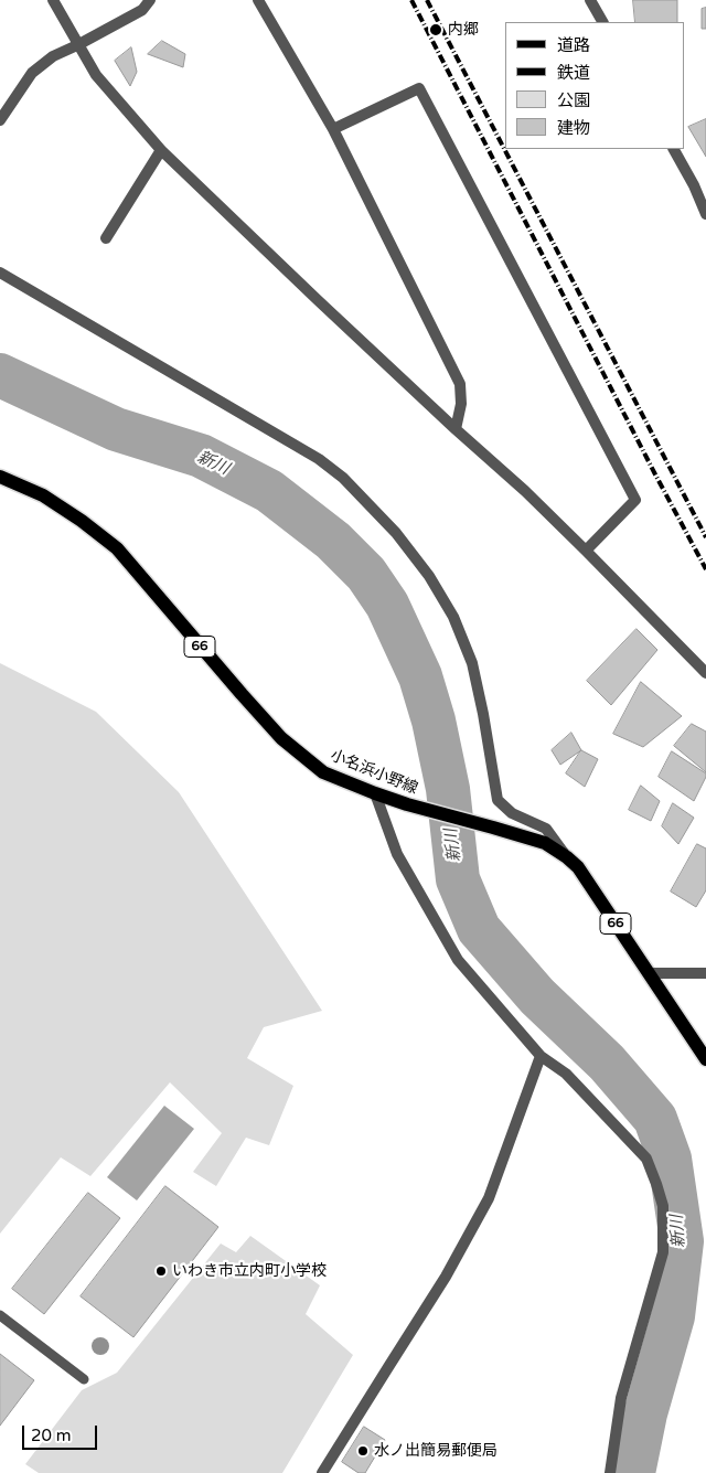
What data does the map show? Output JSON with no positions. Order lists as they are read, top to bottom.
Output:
{
  "streets": {
    "main road": ["66", "小名浜小野線"]
  },
  "water": ["新川"],
  "places": ["内郷", "いわき市立内町小学校", "水ノ出簡易郵便局"],
  "legend": [
    "道路",
    "鉄道",
    "公園",
    "建物"
  ],
  "scale_bar": "20 m"
}
